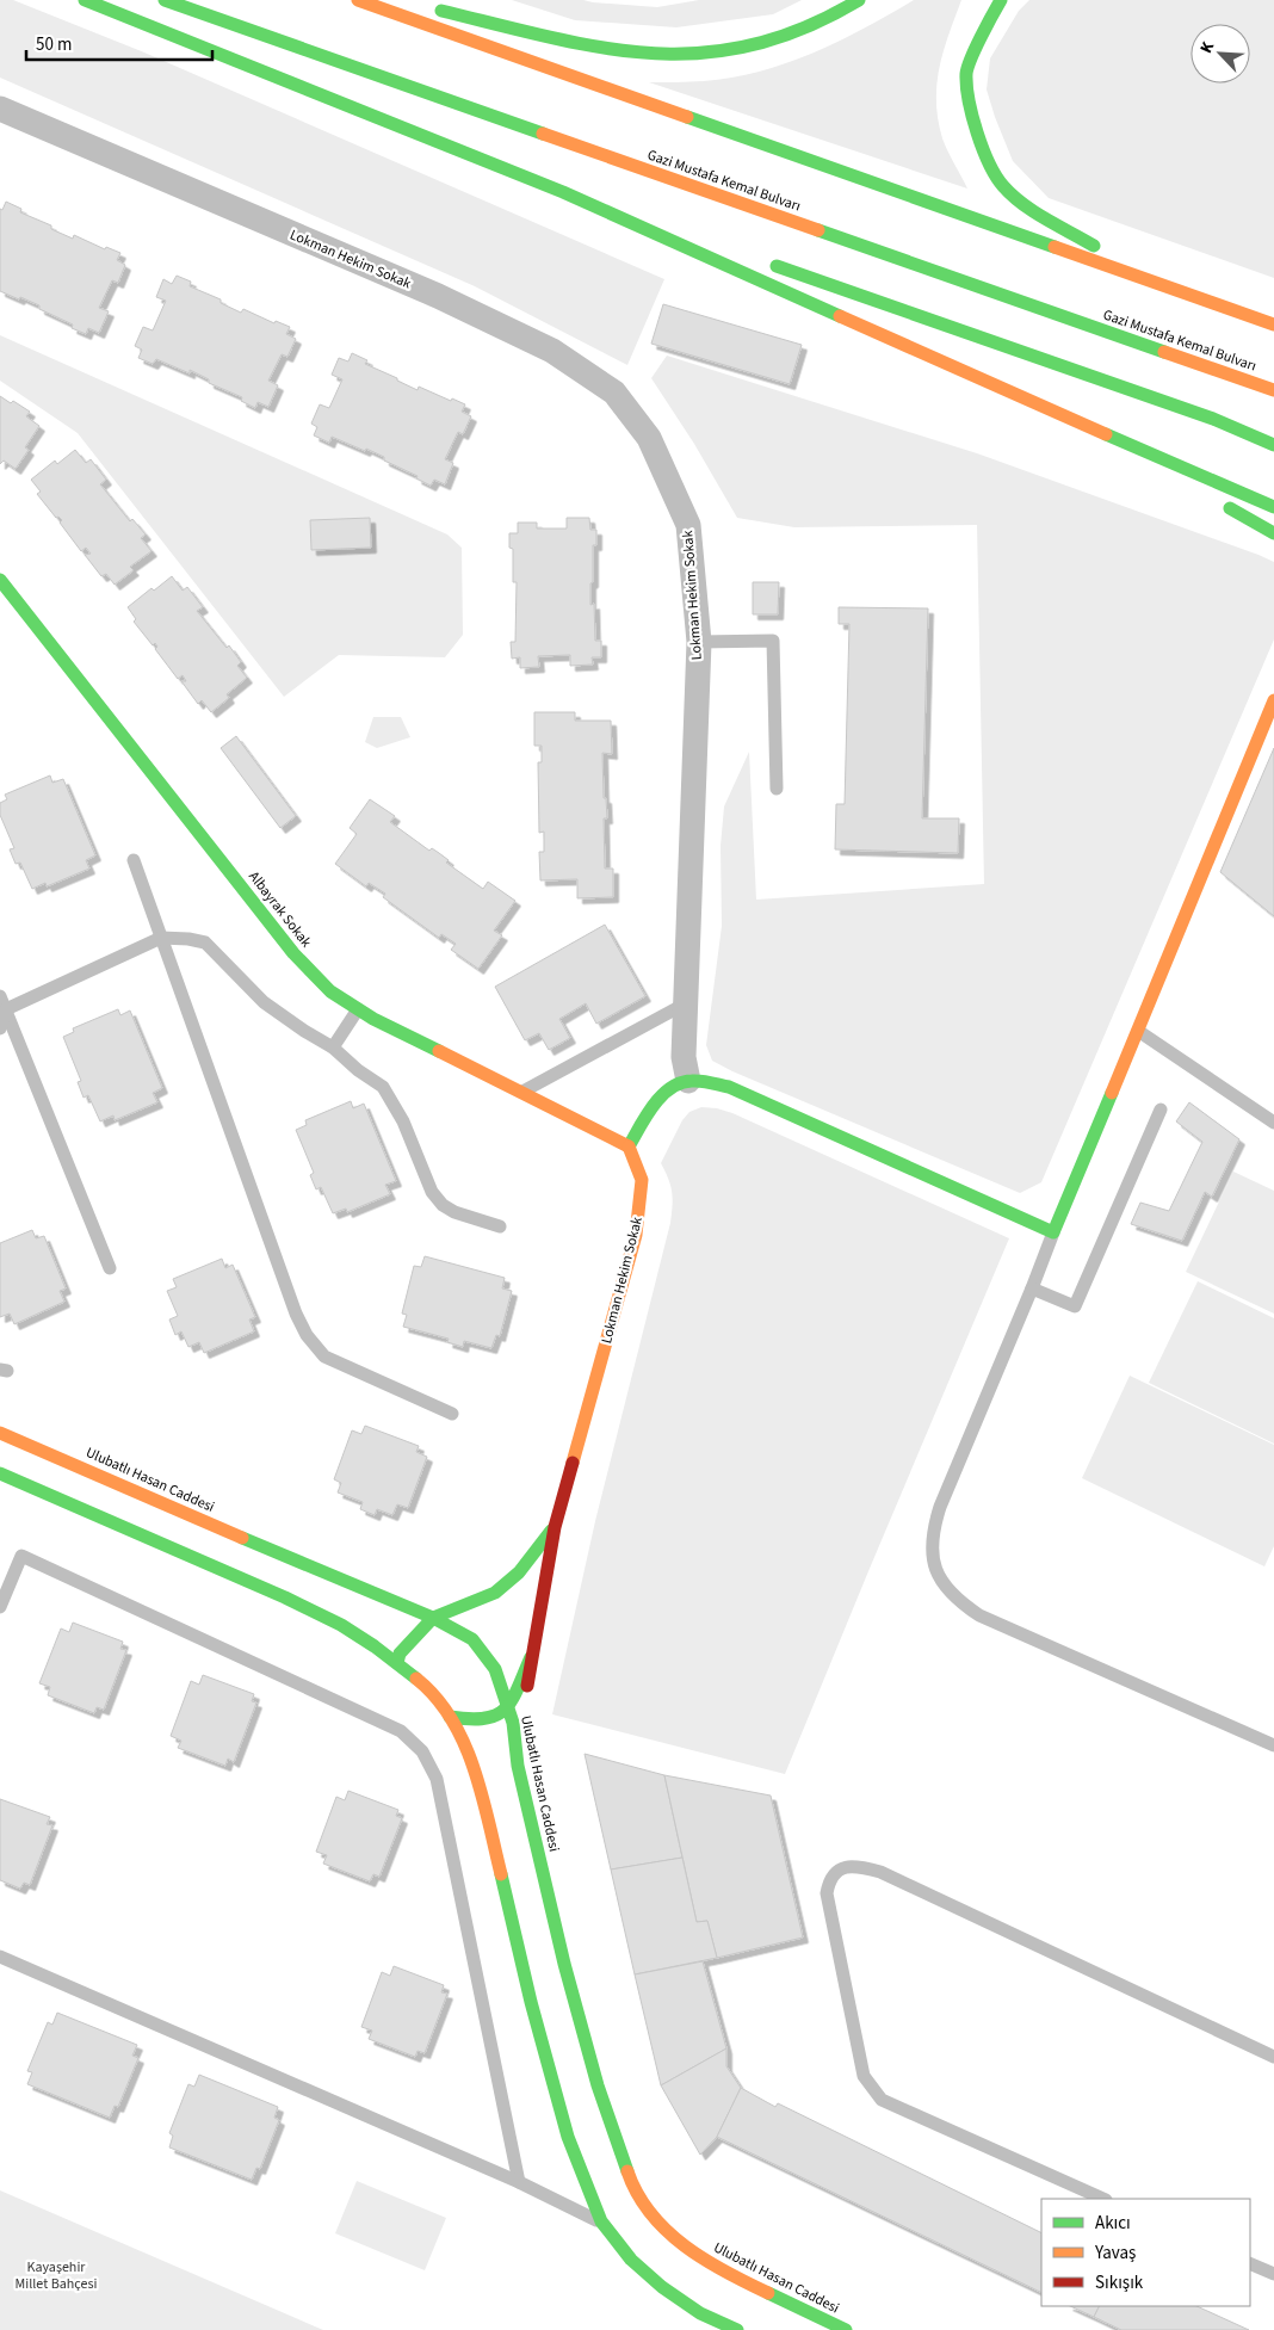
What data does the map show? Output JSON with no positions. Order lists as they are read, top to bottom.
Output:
{
  "streets": {
    "main road": [
      "Gazi Mustafa Kemal Bulvarı",
      "Lokman Hekim Sokak",
      "Albayrak Sokak",
      "Ulubatlı Hasan Caddesi"
    ]
  },
  "crossings": [
    ["Lokman Hekim Sokak", "Albayrak Sokak"]
  ],
  "parks": ["Kayaşehir Millet Bahçesi"],
  "legend": ["Akıcı", "Yavaş", "Sıkışık"],
  "scale_bar": "50 m",
  "north": "top left"
}
